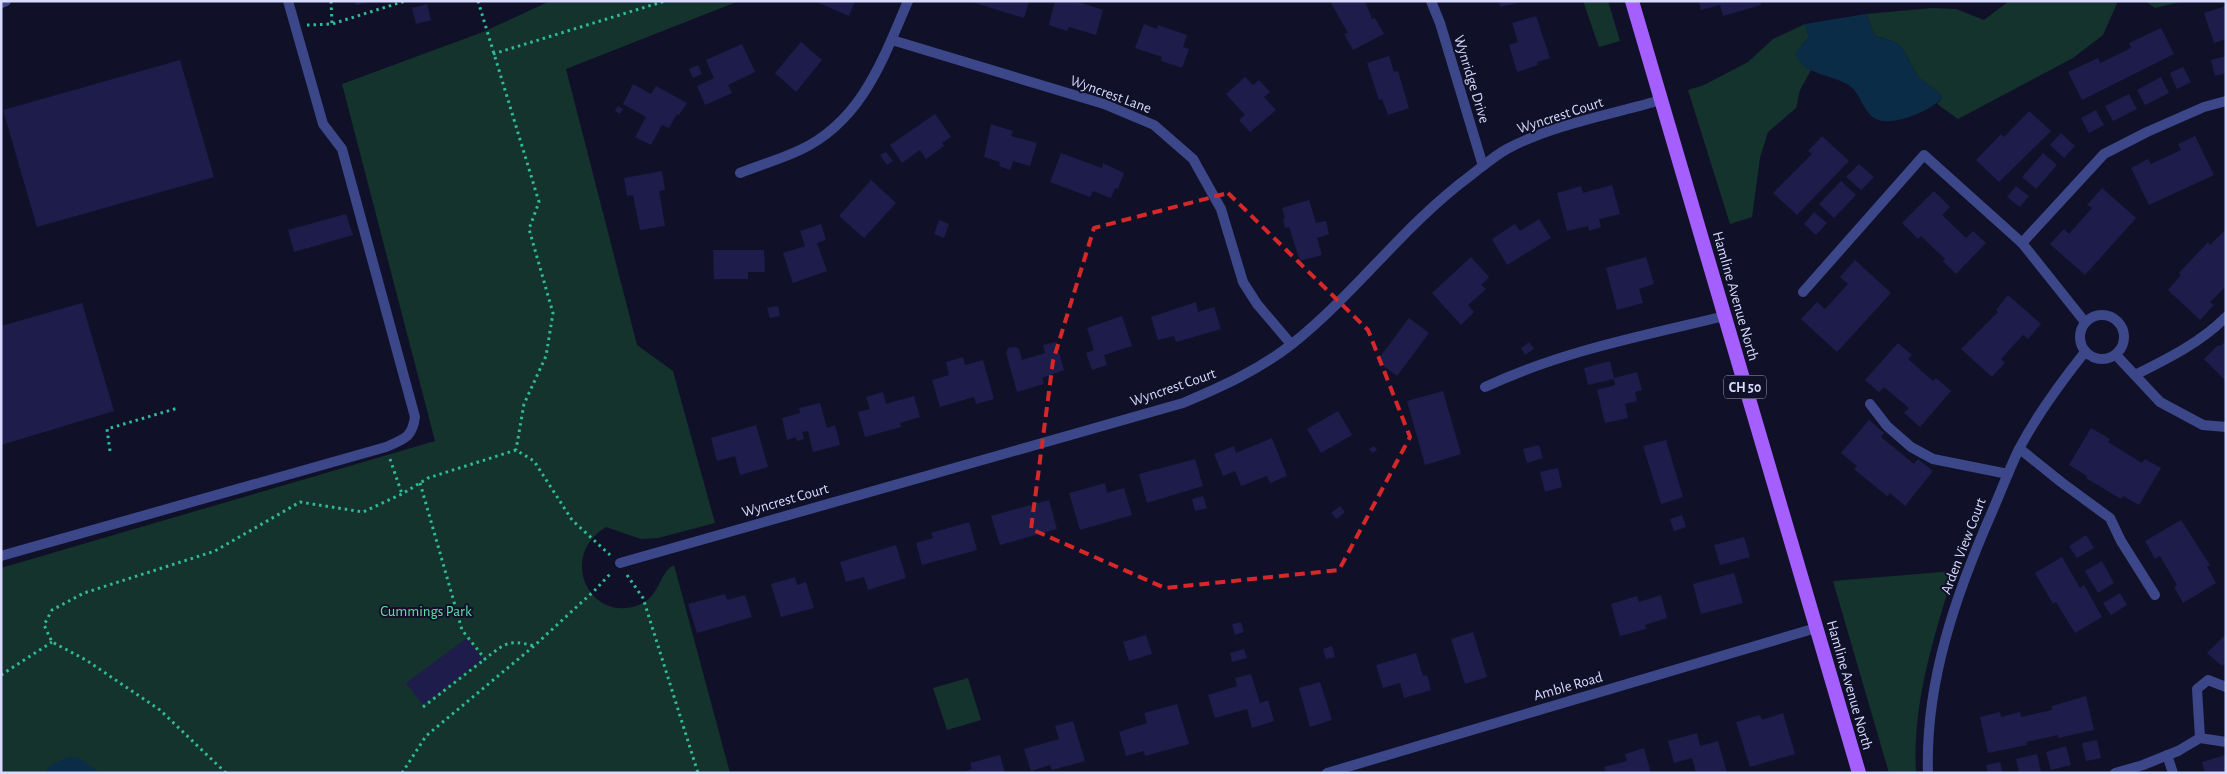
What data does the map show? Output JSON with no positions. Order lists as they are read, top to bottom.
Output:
{
  "streets": {
    "main road": ["Hamline Avenue North", "CH 50"],
    "street": [
      "Wynridge Drive",
      "Wyncrest Lane",
      "Wyncrest Court",
      "Arden View Court",
      "Amble Road"
    ]
  },
  "crossings": [
    ["Wynridge Drive", "Wyncrest Court"],
    ["Wyncrest Lane", "Wyncrest Court"],
    ["Wyncrest Court", "Hamline Avenue North"],
    ["Hamline Avenue North", "Amble Road"]
  ],
  "parks": ["Cummings Park"]
}
